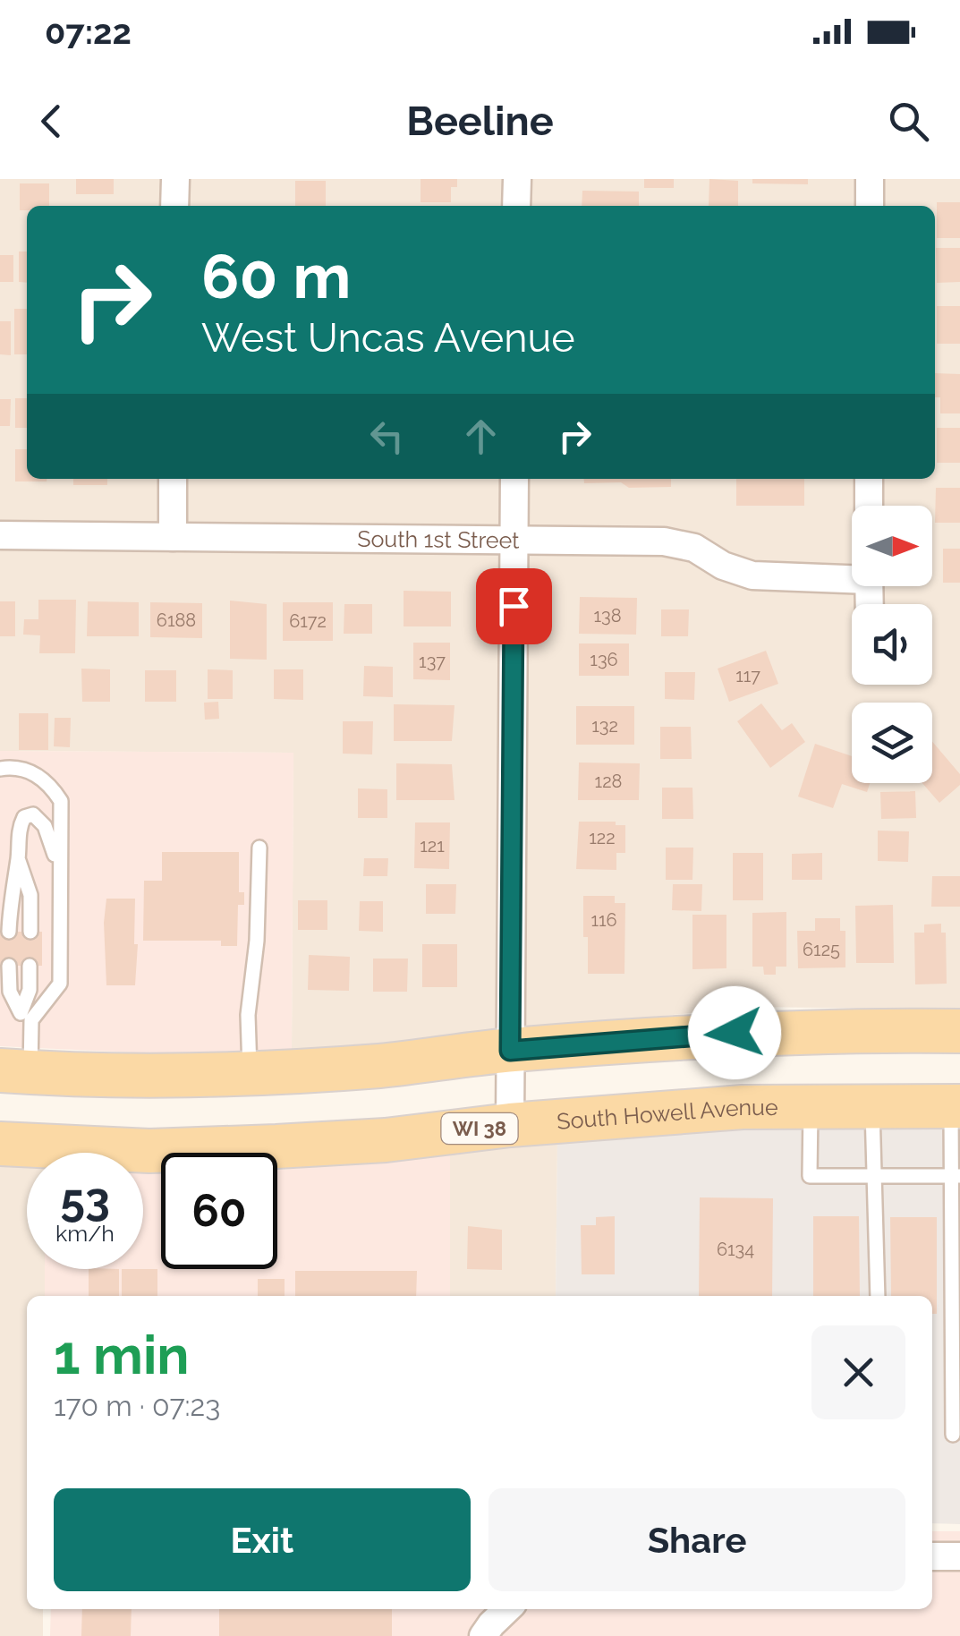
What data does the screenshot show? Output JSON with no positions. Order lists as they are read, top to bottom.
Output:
{
  "streets": {
    "main road": ["South Howell Avenue", "WI 38"],
    "street": ["South 1st Street"]
  },
  "house_numbers": [
    "138",
    "6188",
    "6172",
    "136",
    "137",
    "117",
    "132",
    "128",
    "122",
    "121",
    "116",
    "6125",
    "6134"
  ],
  "north": "right",
  "page": {
    "status": "07:22",
    "header": "Beeline",
    "turn": ["60 m", "West Uncas Avenue"],
    "speed": "53 km/h",
    "limit": "60",
    "heading": ["1 min", "170 m · 07:23"],
    "buttons": ["Exit", "Share"]
  }
}
